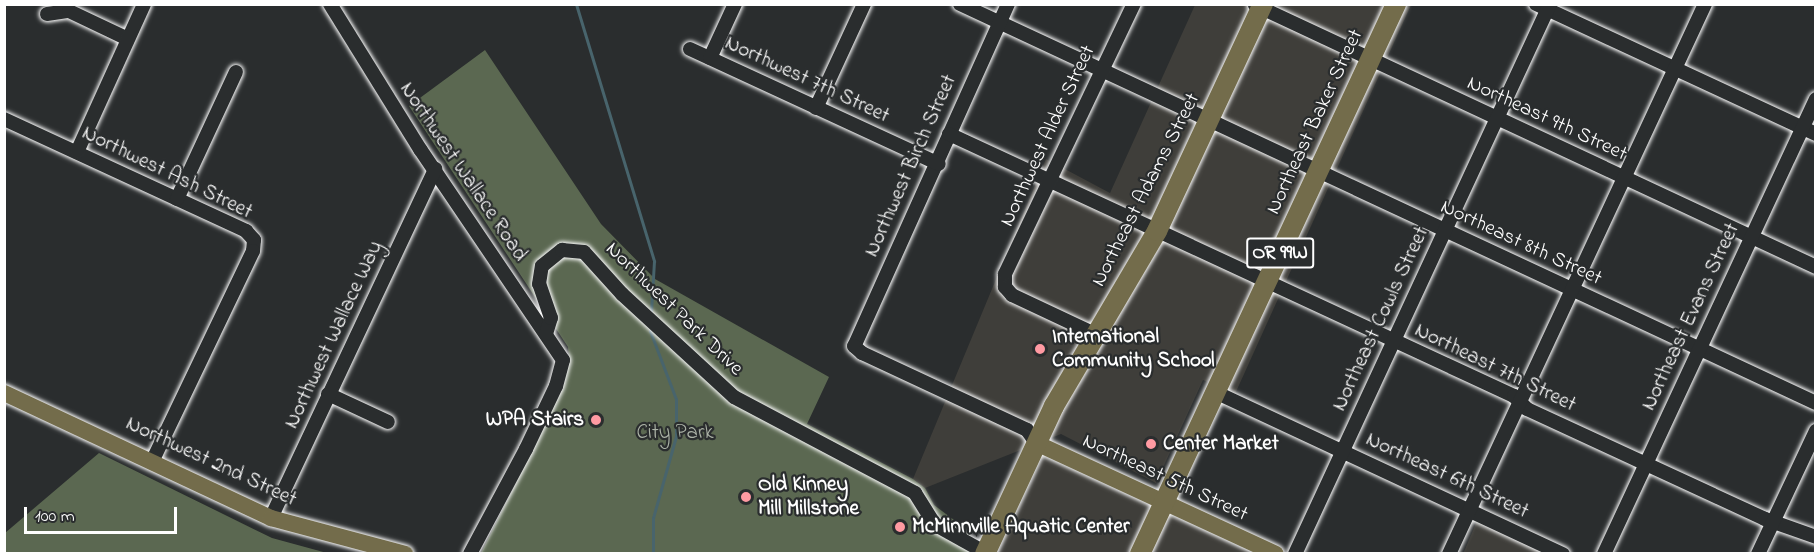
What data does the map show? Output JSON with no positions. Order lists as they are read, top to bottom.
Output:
{
  "streets": {
    "highway": ["Northeast Baker Street", "Northeast Adams Street", "OR 99W"],
    "main road": ["Northwest 2nd Street", "Northeast 5th Street"],
    "street": [
      "Northwest 7th Street",
      "Northeast 9th Street",
      "Northwest Alder Street",
      "Northwest Birch Street",
      "Northwest Wallace Road",
      "Northwest Ash Street",
      "Northeast 8th Street",
      "Northwest Park Drive",
      "Northeast Evans Street",
      "Northeast Cowls Street",
      "Northwest Wallace Way",
      "Northeast 7th Street",
      "Northeast 6th Street"
    ]
  },
  "crossings": [
    ["Northwest 7th Street", "Northwest Birch Street"],
    ["Northeast 9th Street", "Northeast Baker Street"],
    ["Northeast 9th Street", "Northeast Adams Street"],
    ["Northeast 9th Street", "Northeast Evans Street"],
    ["Northeast 9th Street", "Northeast Cowls Street"],
    ["Northeast Baker Street", "Northeast 8th Street"],
    ["Northeast Baker Street", "Northeast 7th Street"],
    ["Northeast Baker Street", "Northeast 6th Street"],
    ["Northeast Baker Street", "Northeast 5th Street"],
    ["Northwest Alder Street", "Northeast Adams Street"],
    ["Northwest Alder Street", "Northeast 8th Street"],
    ["Northwest Birch Street", "Northeast Adams Street"],
    ["Northwest Birch Street", "Northeast 8th Street"],
    ["Northwest Birch Street", "Northeast 5th Street"],
    ["Northwest Wallace Road", "Northwest Park Drive"],
    ["Northwest Wallace Road", "Northwest Wallace Way"],
    ["Northwest Ash Street", "Northwest 2nd Street"],
    ["Northeast Adams Street", "Northeast 8th Street"],
    ["Northeast Adams Street", "Northwest Park Drive"],
    ["Northeast Adams Street", "Northeast 7th Street"],
    ["Northeast Adams Street", "Northeast 5th Street"],
    ["Northeast 8th Street", "Northeast Evans Street"],
    ["Northeast 8th Street", "Northeast Cowls Street"],
    ["Northeast Evans Street", "Northeast 7th Street"],
    ["Northeast Cowls Street", "Northeast 7th Street"],
    ["Northeast Cowls Street", "Northeast 6th Street"],
    ["Northwest Wallace Way", "Northwest 2nd Street"]
  ],
  "parks": ["City Park"],
  "places": [
    "International Community School",
    "WPA Stairs",
    "Center Market",
    "Old Kinney Mill Millstone",
    "McMinnville Aquatic Center"
  ],
  "scale_bar": "100 m"
}
